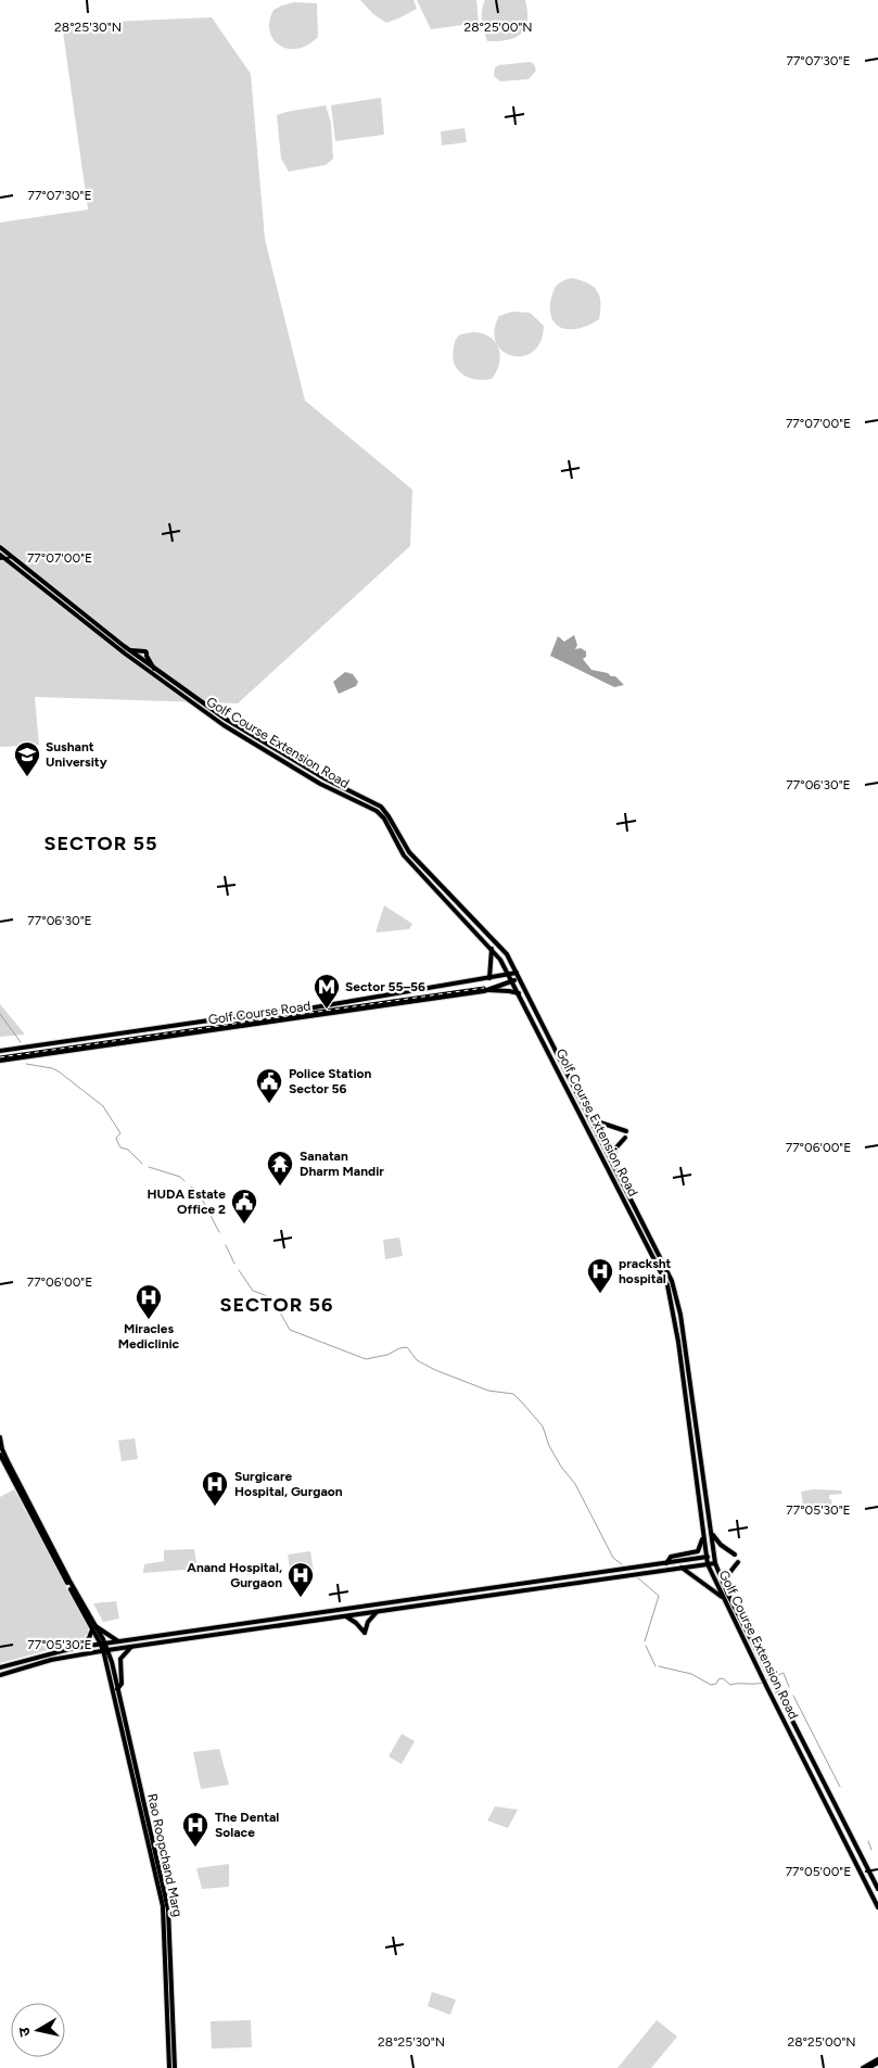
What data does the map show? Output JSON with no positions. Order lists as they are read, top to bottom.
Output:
{
  "streets": {
    "main road": ["Golf Course Extension Road", "Golf Course Road", "Rao Roopchand Marg"]
  },
  "crossings": [
    ["Golf Course Extension Road", "Golf Course Road"]
  ],
  "districts": ["SECTOR 55", "SECTOR 56"],
  "places": {
    "school or university": ["Sushant University"],
    "metro station": ["Sector 55–56"],
    "public building": ["Police Station Sector 56", "HUDA Estate Office 2"],
    "temple": ["Sanatan Dharm Mandir"],
    "hospital": [
      "pracksht hospital",
      "Miracles Mediclinic",
      "Surgicare Hospital, Gurgaon",
      "Anand Hospital, Gurgaon",
      "The Dental Solace"
    ]
  },
  "north": "left",
  "coordinates": [
    "28°25'30\"N",
    "28°25'00\"N",
    "77°07'30\"E",
    "77°07'00\"E",
    "77°06'30\"E",
    "77°06'00\"E",
    "77°05'30\"E",
    "77°05'00\"E"
  ]
}
